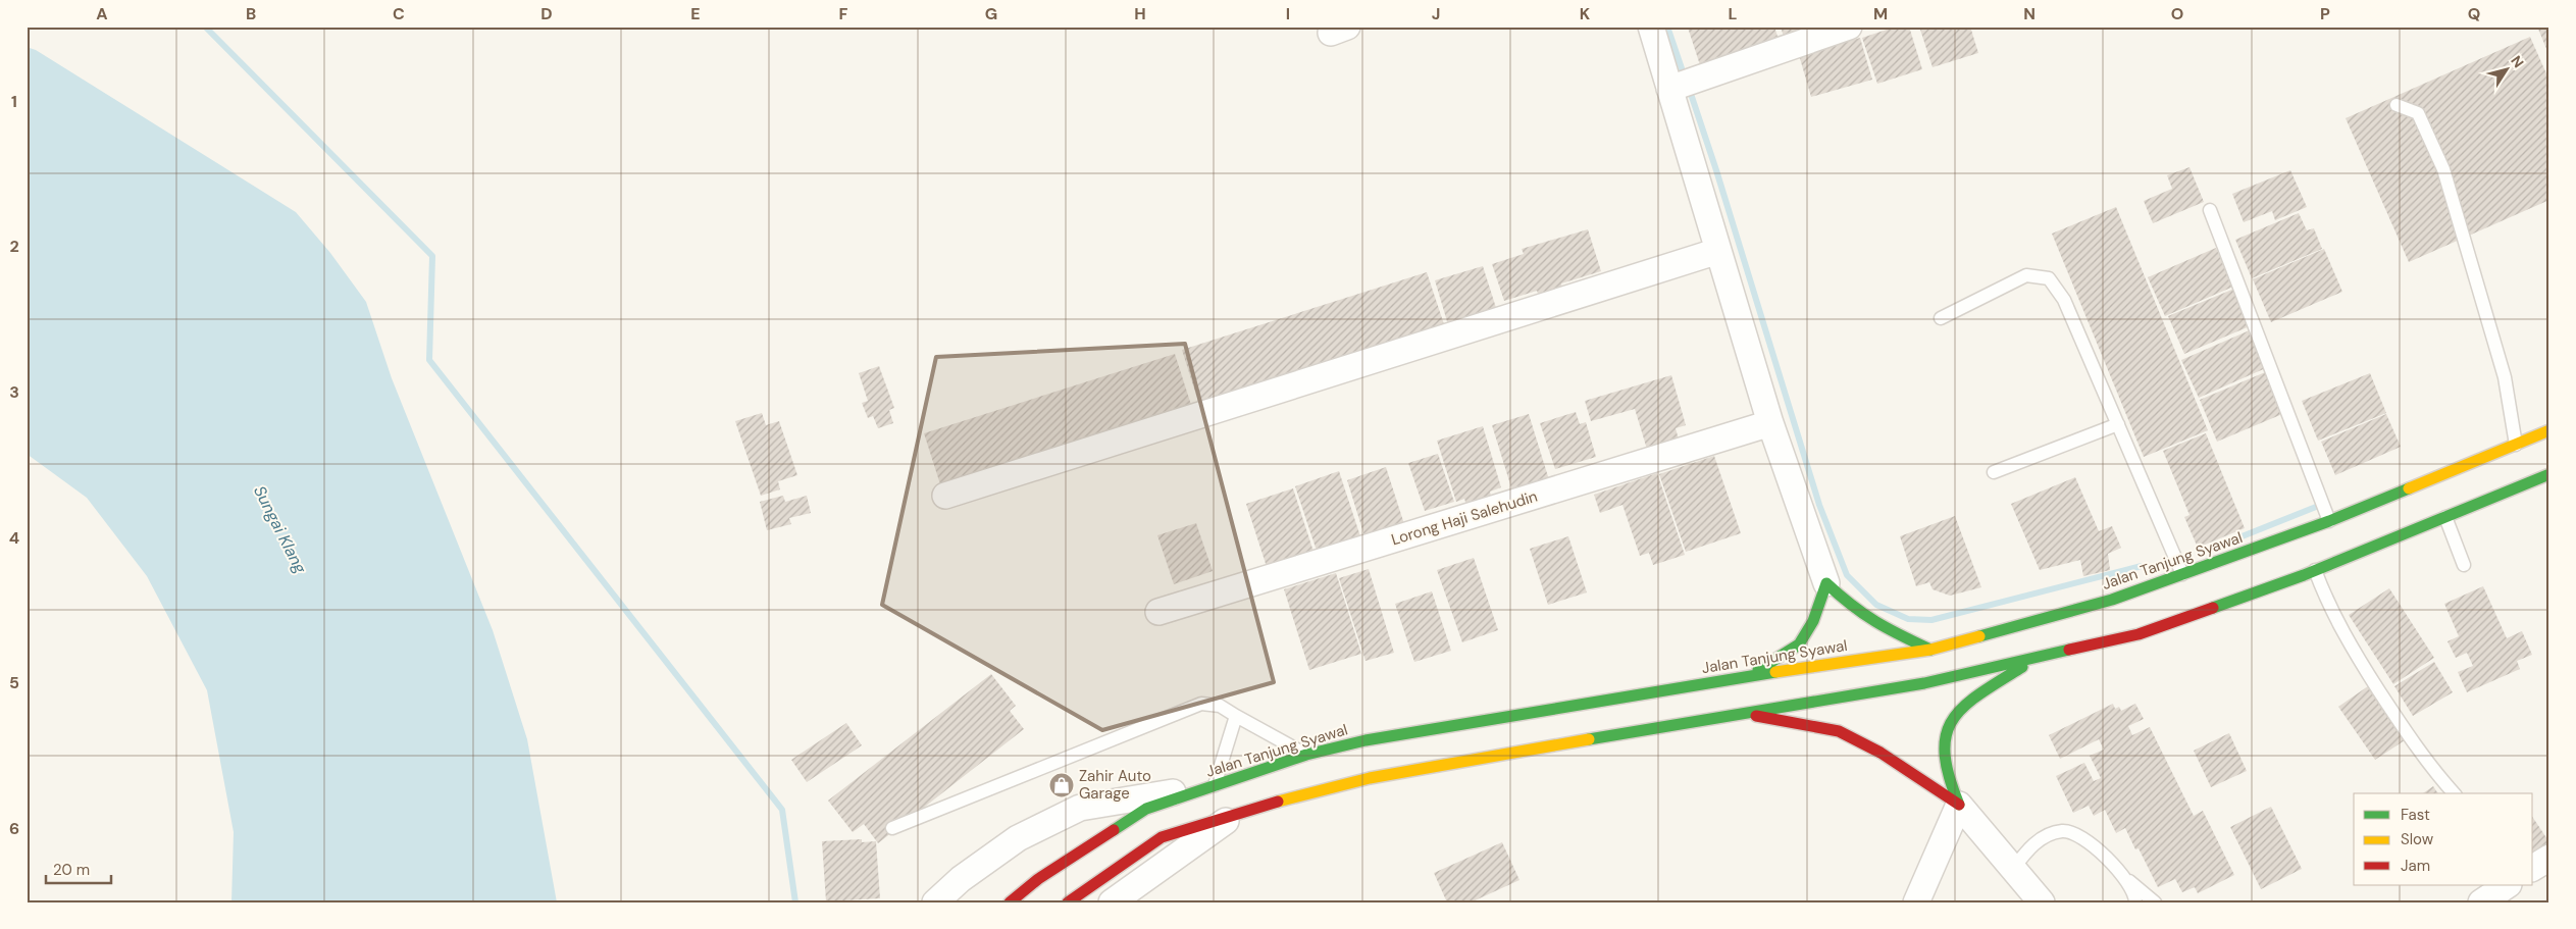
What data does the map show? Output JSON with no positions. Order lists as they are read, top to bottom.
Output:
{
  "streets": {
    "main road": ["Jalan Tanjung Syawal"],
    "street": ["Lorong Haji Salehudin"]
  },
  "water": ["Sungai Klang"],
  "places": {
    "shop": ["Zahir Auto Garage"]
  },
  "legend": ["Fast", "Slow", "Jam"],
  "scale_bar": "20 m",
  "north": "top right",
  "grid": {
    "columns": [
      "A",
      "B",
      "C",
      "D",
      "E",
      "F",
      "G",
      "H",
      "I",
      "J",
      "K",
      "L",
      "M",
      "N",
      "O",
      "P",
      "Q"
    ],
    "rows": [
      "1",
      "2",
      "3",
      "4",
      "5",
      "6"
    ]
  }
}
